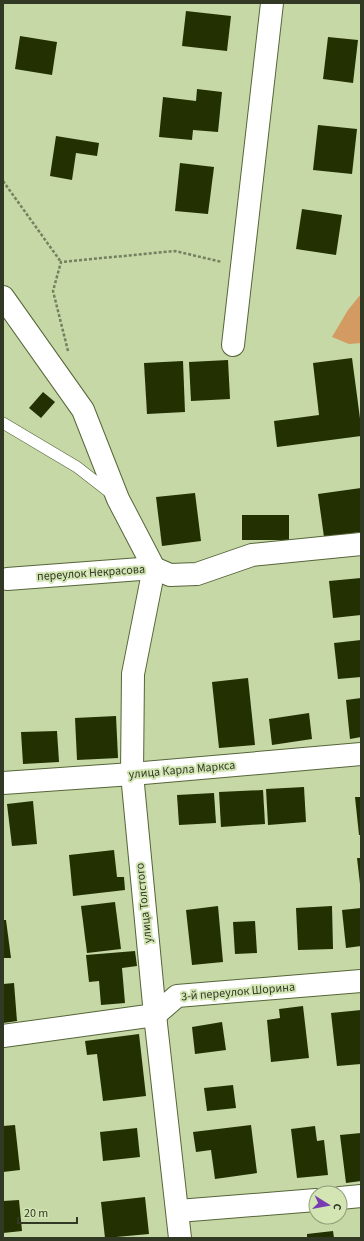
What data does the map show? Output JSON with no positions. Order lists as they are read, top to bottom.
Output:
{
  "streets": {
    "street": [
      "переулок Некрасова",
      "улица Карла Маркса",
      "улица Толстого",
      "3-й переулок Шорина"
    ]
  },
  "crossings": [
    ["переулок Некрасова", "улица Толстого"],
    ["улица Карла Маркса", "улица Толстого"],
    ["улица Толстого", "3-й переулок Шорина"]
  ],
  "scale_bar": "20 m",
  "north": "right"
}
